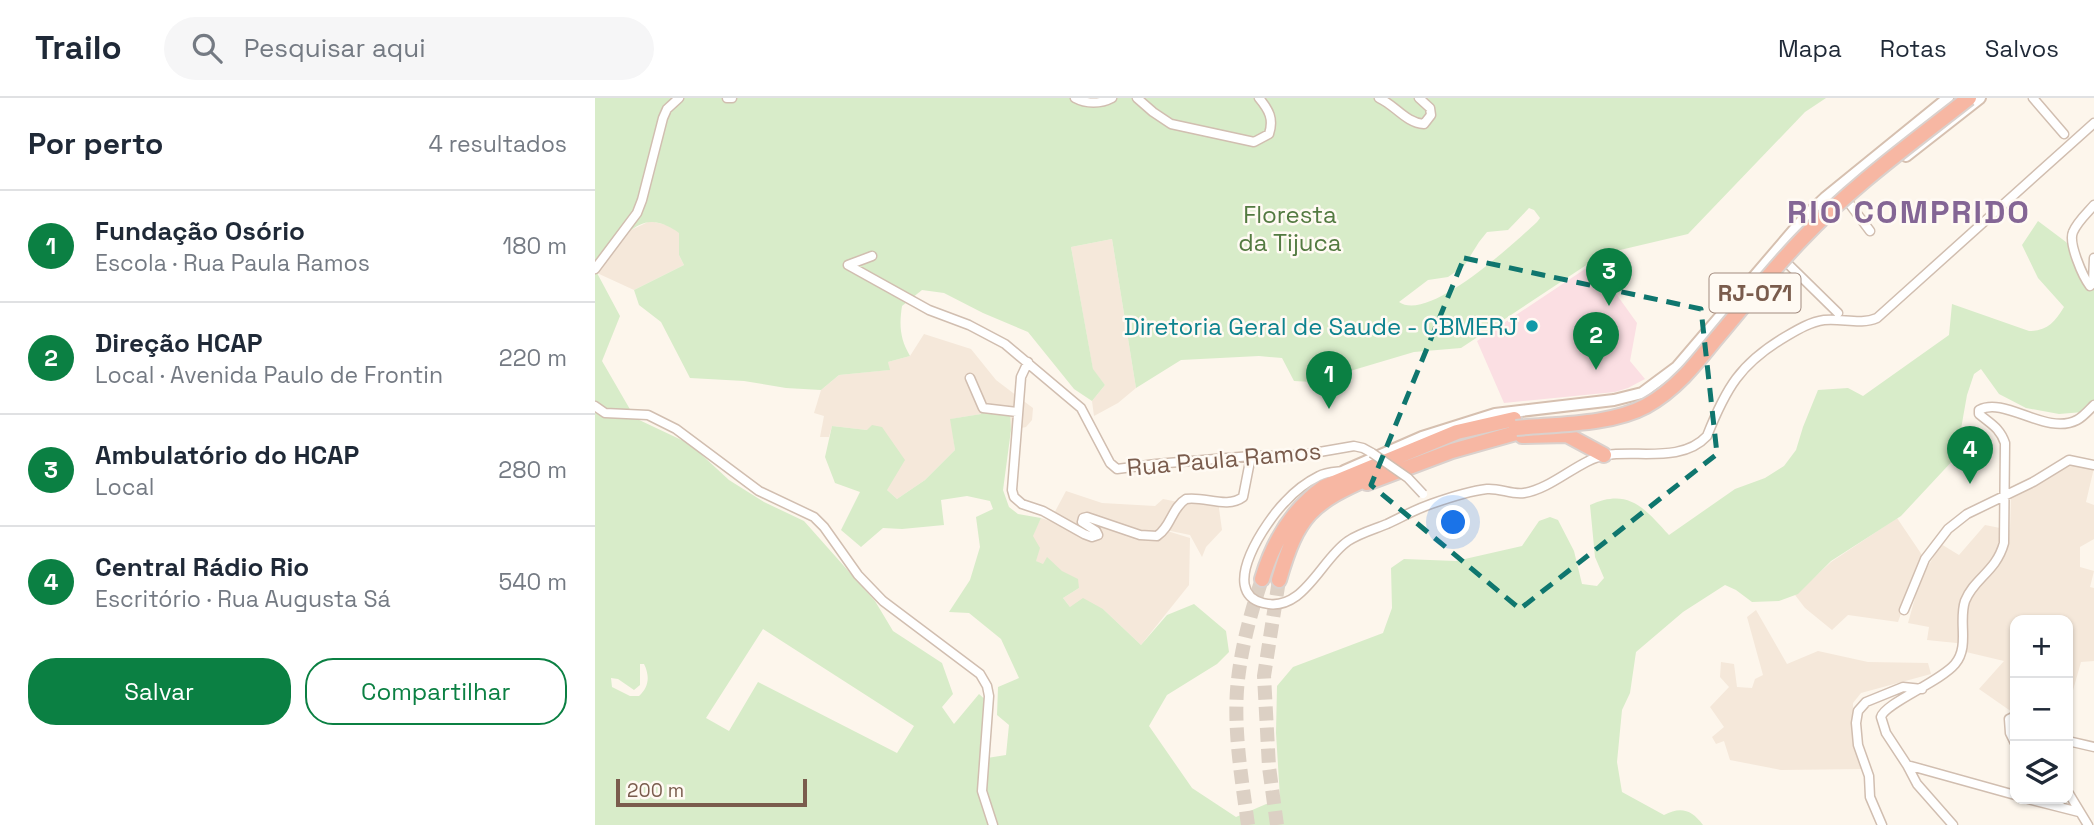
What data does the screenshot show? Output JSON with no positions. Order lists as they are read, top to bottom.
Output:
{
  "streets": {
    "highway": ["RJ-071"],
    "street": ["Rua Paula Ramos"]
  },
  "districts": ["RIO COMPRIDO"],
  "parks": ["Floresta da Tijuca"],
  "places": ["Diretoria Geral de Saude - CBMERJ"],
  "scale_bar": "200 m",
  "page": {
    "header": "Trailo",
    "search": "Pesquisar aqui",
    "nav": ["Mapa", "Rotas", "Salvos"],
    "heading": ["Por perto", "4 resultados"],
    "list": [
      {
        "mark": "1",
        "name": "Fundação Osório",
        "note": "Escola · Rua Paula Ramos",
        "value": "180 m"
      },
      {
        "mark": "2",
        "name": "Direção HCAP",
        "note": "Local · Avenida Paulo de Frontin",
        "value": "220 m"
      },
      {
        "mark": "3",
        "name": "Ambulatório do HCAP",
        "note": "Local",
        "value": "280 m"
      },
      {
        "mark": "4",
        "name": "Central Rádio Rio",
        "note": "Escritório · Rua Augusta Sá",
        "value": "540 m"
      }
    ],
    "pins": [
      "3",
      "2",
      "1",
      "4"
    ],
    "map_buttons": ["+", "−"],
    "buttons": ["Salvar", "Compartilhar"],
    "scale": "200 m"
  }
}
